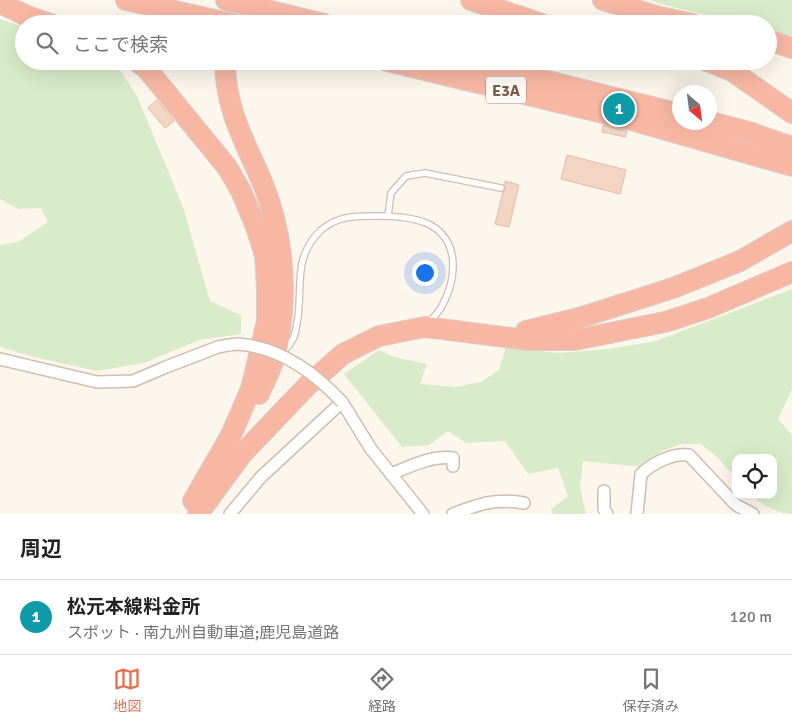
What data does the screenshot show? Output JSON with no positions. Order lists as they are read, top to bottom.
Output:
{
  "streets": {
    "highway": ["E3A"]
  },
  "north": "bottom right",
  "page": {
    "search": "ここで検索",
    "pins": "1",
    "heading": "周辺",
    "list": [
      {
        "mark": "1",
        "name": "松元本線料金所",
        "note": "スポット · 南九州自動車道;鹿児島道路",
        "value": "120 m"
      }
    ],
    "nav": ["地図", "経路", "保存済み"]
  }
}
